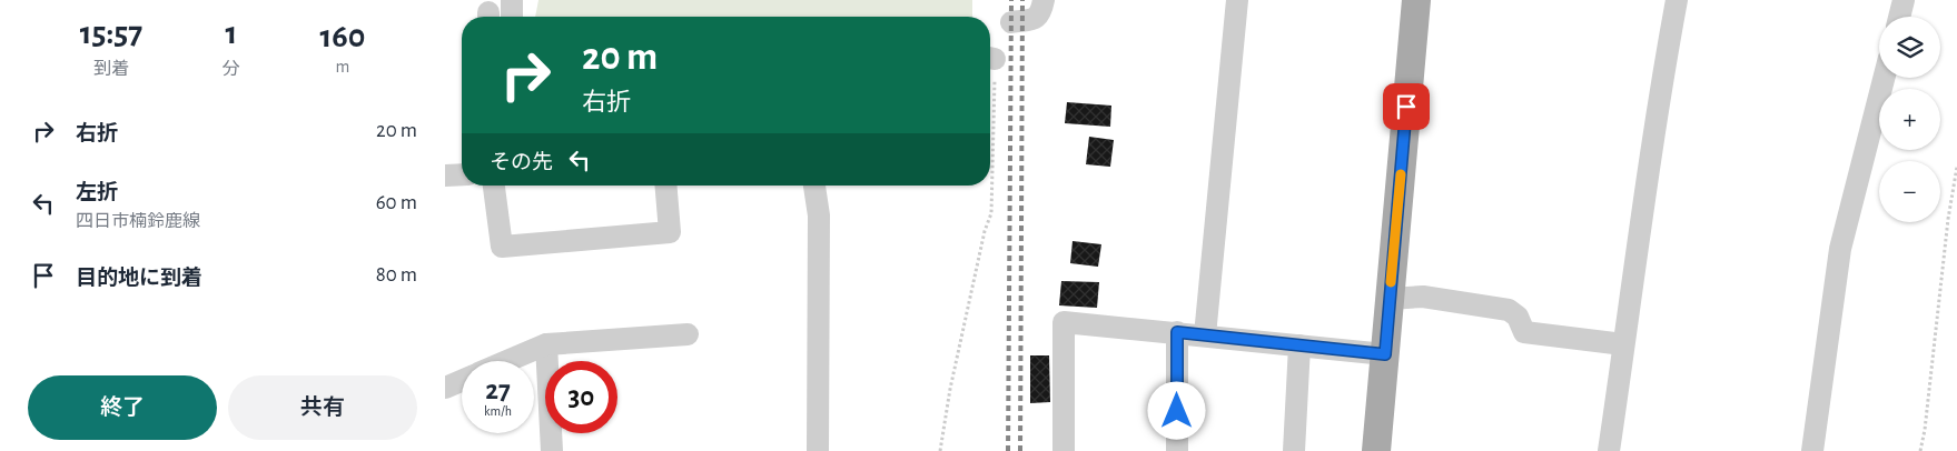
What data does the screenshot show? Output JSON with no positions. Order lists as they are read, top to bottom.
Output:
{
  "page": {
    "eta": [
      "15:57",
      "到着",
      "1",
      "分",
      "160",
      "m"
    ],
    "map_buttons": ["+", "−"],
    "turn": ["20 m", "右折"],
    "list": [
      {
        "name": "右折",
        "value": "20 m"
      },
      {
        "name": "左折",
        "note": "四日市楠鈴鹿線",
        "value": "60 m"
      },
      {
        "name": "目的地に到着",
        "value": "80 m"
      }
    ],
    "then": "その先",
    "speed": "27 km/h",
    "limit": "30",
    "buttons": ["終了", "共有"]
  }
}
